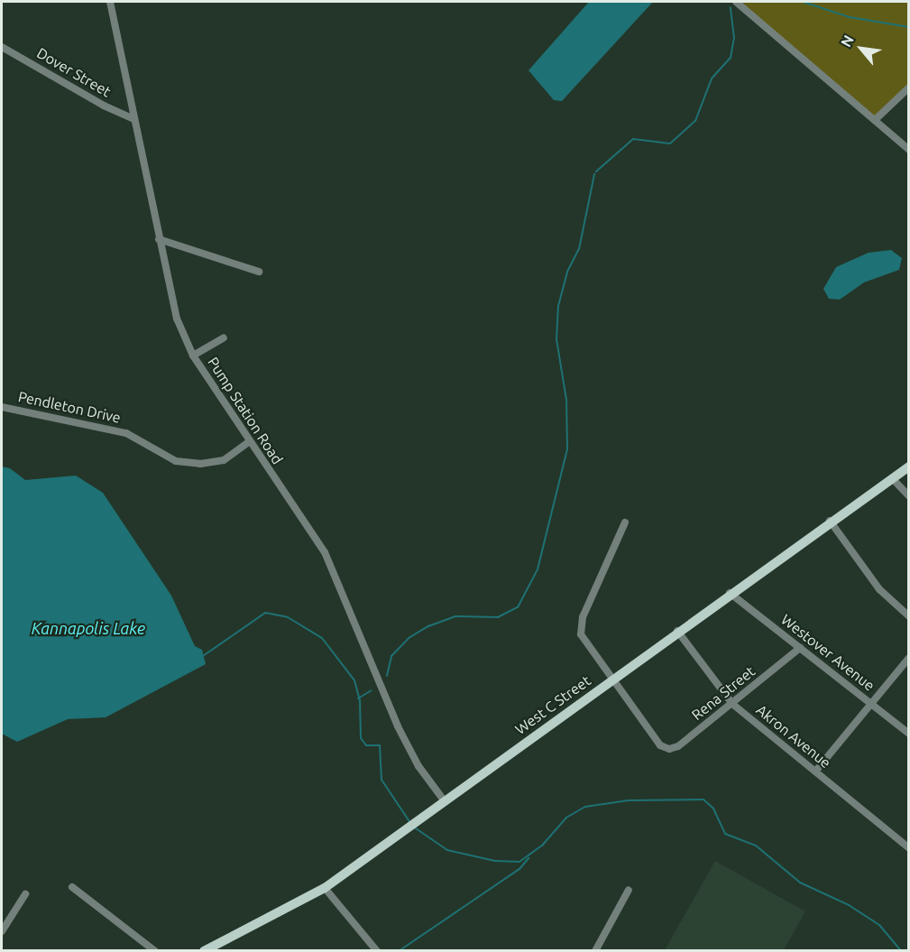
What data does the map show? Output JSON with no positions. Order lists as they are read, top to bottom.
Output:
{
  "streets": {
    "main road": ["West C Street"],
    "street": [
      "Dover Street",
      "Pendleton Drive",
      "Pump Station Road",
      "Westover Avenue",
      "Rena Street",
      "Akron Avenue"
    ]
  },
  "crossings": [
    ["Dover Street", "Pump Station Road"],
    ["Pendleton Drive", "Pump Station Road"],
    ["Pump Station Road", "West C Street"],
    ["Westover Avenue", "Rena Street"],
    ["Westover Avenue", "West C Street"],
    ["Rena Street", "West C Street"],
    ["Rena Street", "Akron Avenue"],
    ["West C Street", "Akron Avenue"]
  ],
  "water": ["Kannapolis Lake"],
  "north": "top left"
}
